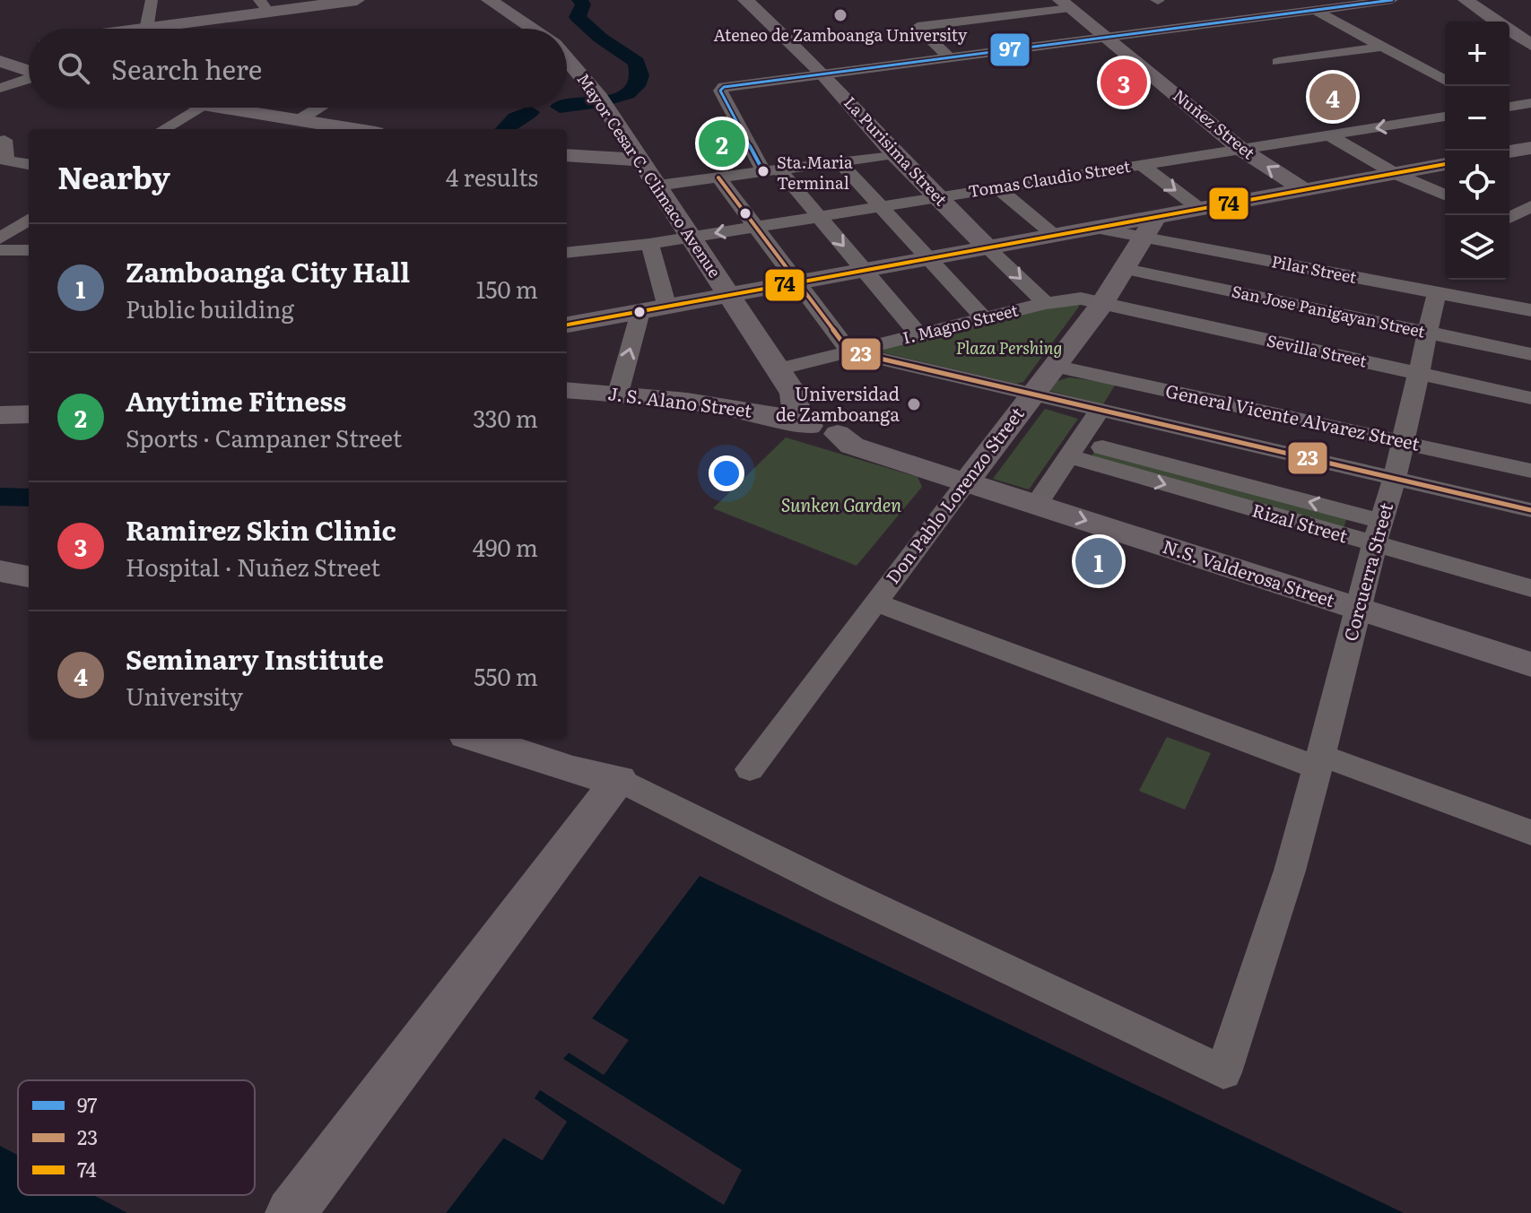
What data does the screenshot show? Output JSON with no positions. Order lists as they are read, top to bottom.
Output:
{
  "streets": {
    "main road": [
      "Nuñez Street",
      "La Purisima Street",
      "Mayor Cesar C. Climaco Avenue",
      "J. S. Alano Street",
      "Don Pablo Lorenzo Street",
      "N.S. Valderosa Street"
    ],
    "street": [
      "Tomas Claudio Street",
      "Pilar Street",
      "San Jose Panigayan Street",
      "I. Magno Street",
      "Sevilla Street",
      "General Vicente Alvarez Street",
      "Rizal Street",
      "Corcuerra Street"
    ]
  },
  "crossings": [
    ["Nuñez Street", "Tomas Claudio Street"],
    ["La Purisima Street", "Tomas Claudio Street"],
    ["La Purisima Street", "I. Magno Street"],
    ["Mayor Cesar C. Climaco Avenue", "Tomas Claudio Street"],
    ["Mayor Cesar C. Climaco Avenue", "I. Magno Street"],
    ["Mayor Cesar C. Climaco Avenue", "J. S. Alano Street"],
    ["Pilar Street", "Don Pablo Lorenzo Street"],
    ["Pilar Street", "Corcuerra Street"],
    ["San Jose Panigayan Street", "Don Pablo Lorenzo Street"],
    ["San Jose Panigayan Street", "Corcuerra Street"],
    ["I. Magno Street", "Sevilla Street"],
    ["I. Magno Street", "Don Pablo Lorenzo Street"],
    ["Sevilla Street", "Don Pablo Lorenzo Street"],
    ["Sevilla Street", "Corcuerra Street"],
    ["J. S. Alano Street", "Don Pablo Lorenzo Street"],
    ["J. S. Alano Street", "N.S. Valderosa Street"],
    ["General Vicente Alvarez Street", "Don Pablo Lorenzo Street"],
    ["General Vicente Alvarez Street", "Corcuerra Street"],
    ["Don Pablo Lorenzo Street", "N.S. Valderosa Street"],
    ["Rizal Street", "Corcuerra Street"],
    ["Corcuerra Street", "N.S. Valderosa Street"]
  ],
  "one_way": ["N.S. Valderosa Street"],
  "parks": ["Plaza Pershing", "Sunken Garden"],
  "places": ["Ateneo de Zamboanga University", "Sta.Maria Terminal", "Universidad de Zamboanga"],
  "lines": ["transit line 97", "transit line 74", "transit line 23"],
  "legend": ["97", "23", "74"],
  "page": {
    "map_buttons": ["+", "−"],
    "search": "Search here",
    "pins": [
      "3",
      "4",
      "2",
      "1"
    ],
    "heading": ["Nearby", "4 results"],
    "list": [
      {
        "mark": "1",
        "name": "Zamboanga City Hall",
        "note": "Public building",
        "value": "150 m"
      },
      {
        "mark": "2",
        "name": "Anytime Fitness",
        "note": "Sports · Campaner Street",
        "value": "330 m"
      },
      {
        "mark": "3",
        "name": "Ramirez Skin Clinic",
        "note": "Hospital · Nuñez Street",
        "value": "490 m"
      },
      {
        "mark": "4",
        "name": "Seminary Institute",
        "note": "University",
        "value": "550 m"
      }
    ]
  }
}
